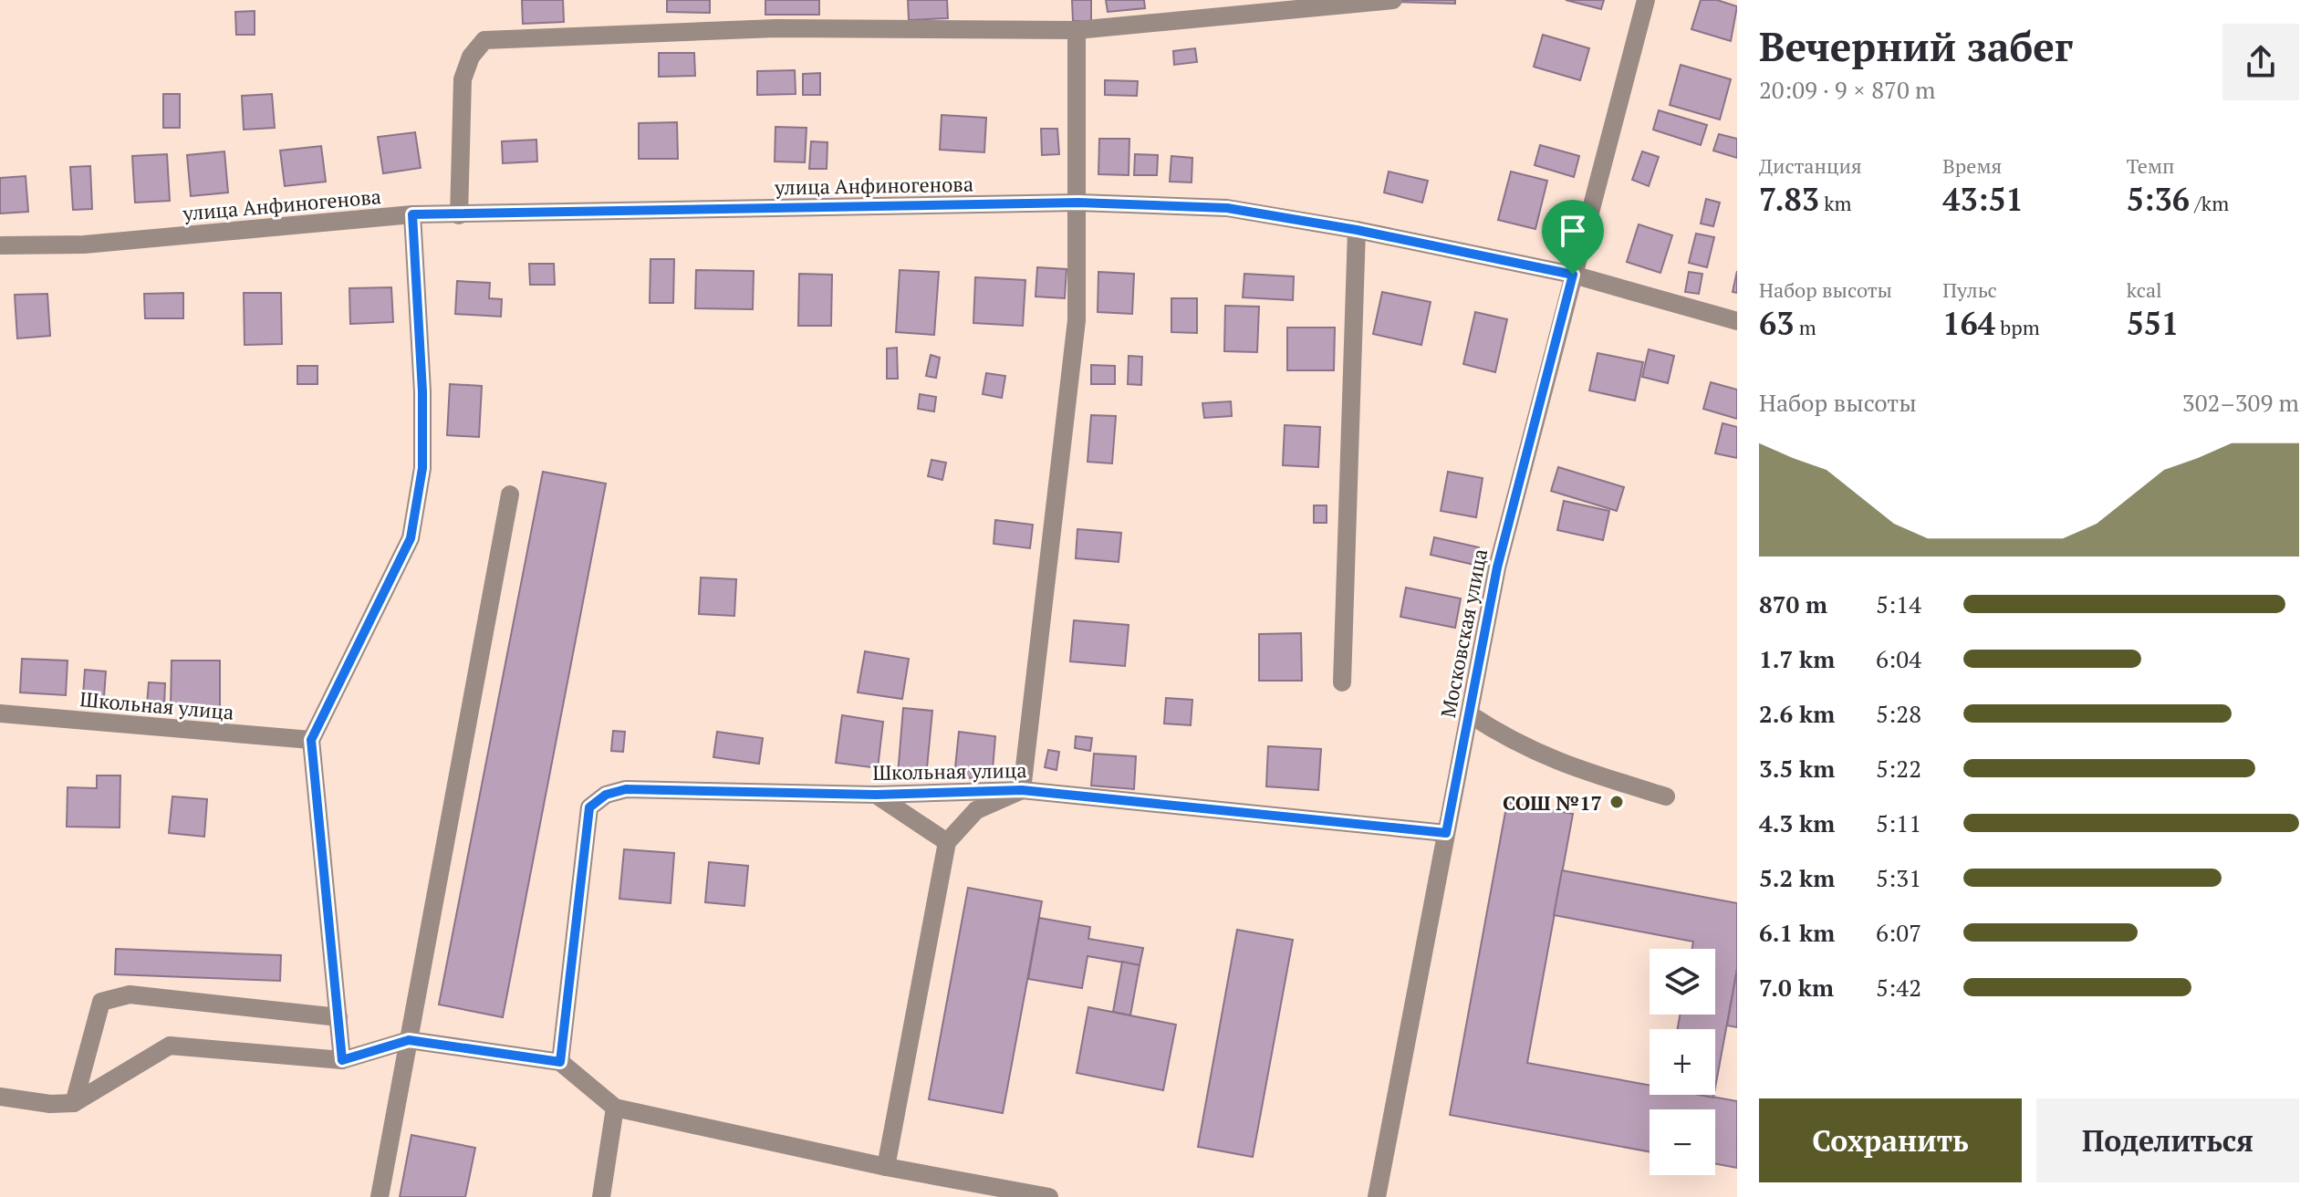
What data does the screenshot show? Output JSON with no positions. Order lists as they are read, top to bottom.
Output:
{
  "streets": {
    "street": ["улица Анфиногенова", "Московская улица", "Школьная улица"]
  },
  "crossings": [
    ["улица Анфиногенова", "Московская улица"],
    ["Московская улица", "Школьная улица"]
  ],
  "places": ["СОШ №17"],
  "page": {
    "heading": ["Вечерний забег", "20:09 · 9 × 870 m"],
    "stats": [
      ["Дистанция", "7.83 km"],
      ["Время", "43:51"],
      ["Темп", "5:36 /km"],
      ["Набор высоты", "63 m"],
      ["Пульс", "164 bpm"],
      ["kcal", "551"]
    ],
    "chart": ["Набор высоты", "302–309 m"],
    "list": [
      {
        "name": "870 m",
        "note": "5:14"
      },
      {
        "name": "1.7 km",
        "note": "6:04"
      },
      {
        "name": "2.6 km",
        "note": "5:28"
      },
      {
        "name": "3.5 km",
        "note": "5:22"
      },
      {
        "name": "4.3 km",
        "note": "5:11"
      },
      {
        "name": "5.2 km",
        "note": "5:31"
      },
      {
        "name": "6.1 km",
        "note": "6:07"
      },
      {
        "name": "7.0 km",
        "note": "5:42"
      }
    ],
    "map_buttons": ["+", "−"],
    "buttons": ["Сохранить", "Поделиться"]
  }
}
